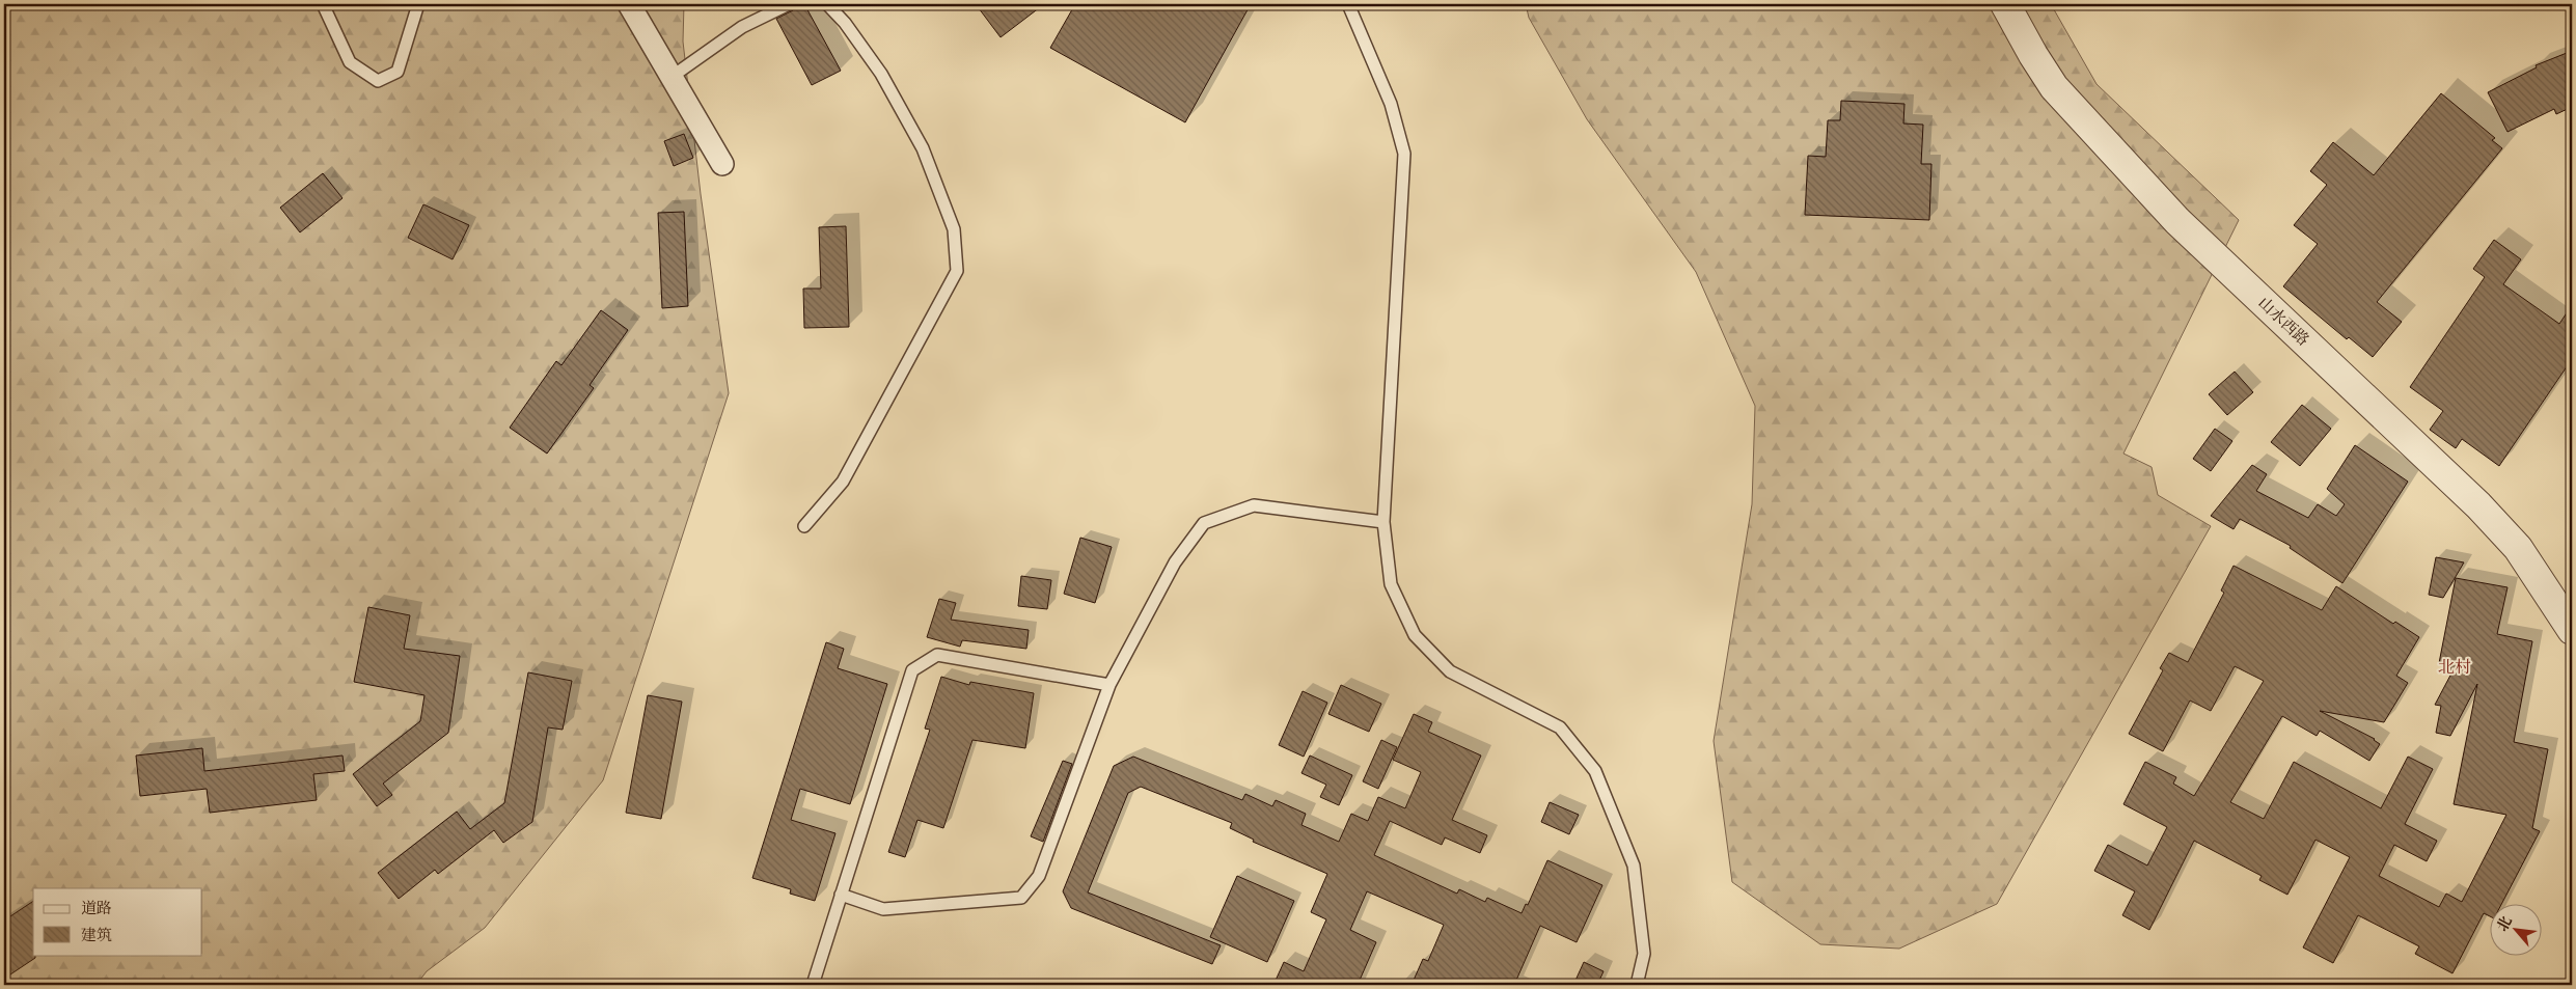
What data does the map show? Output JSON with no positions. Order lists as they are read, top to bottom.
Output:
{
  "streets": {
    "street": ["山水西路"]
  },
  "districts": ["北村"],
  "legend": ["道路", "建筑"],
  "north": "top left"
}
